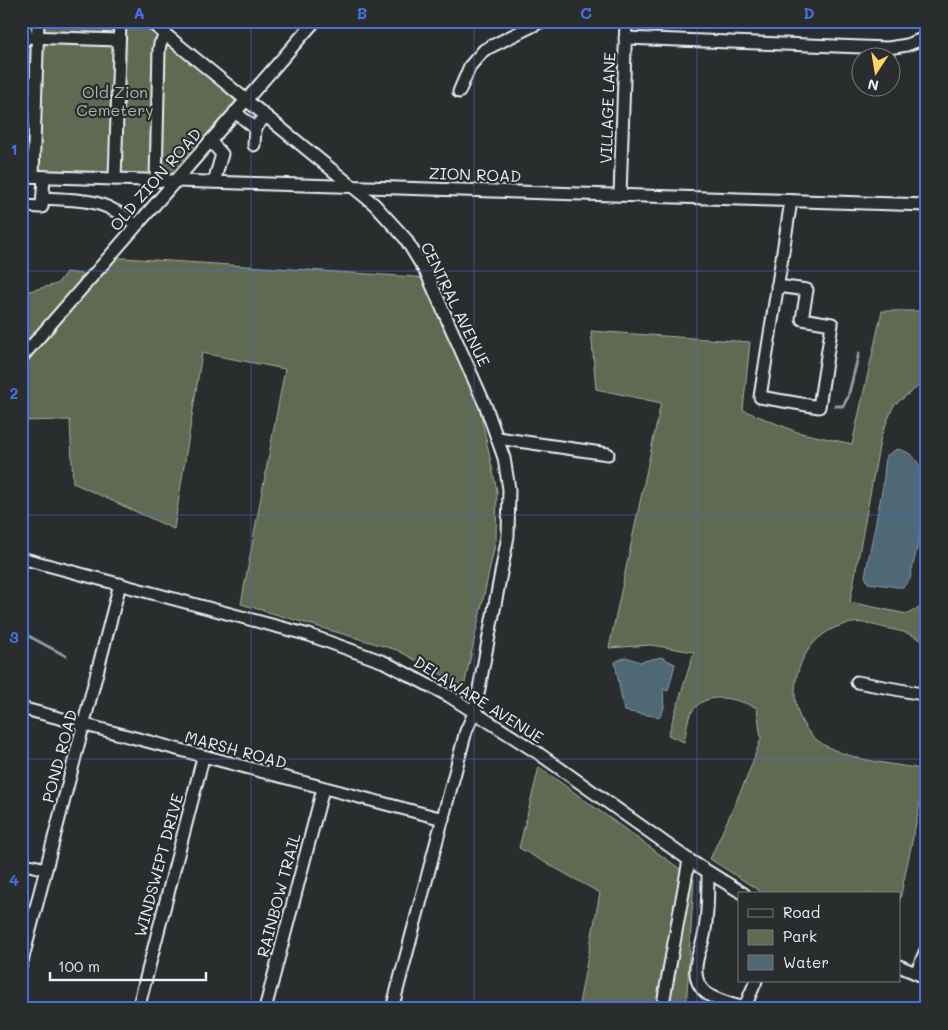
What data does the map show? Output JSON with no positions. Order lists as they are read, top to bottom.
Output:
{
  "streets": {
    "street": [
      "VILLAGE LANE",
      "ZION ROAD",
      "OLD ZION ROAD",
      "CENTRAL AVENUE",
      "DELAWARE AVENUE",
      "MARSH ROAD",
      "POND ROAD",
      "WINDSWEPT DRIVE",
      "RAINBOW TRAIL"
    ]
  },
  "crossings": [
    ["VILLAGE LANE", "ZION ROAD"],
    ["ZION ROAD", "OLD ZION ROAD"],
    ["ZION ROAD", "CENTRAL AVENUE"],
    ["OLD ZION ROAD", "CENTRAL AVENUE"],
    ["CENTRAL AVENUE", "DELAWARE AVENUE"],
    ["DELAWARE AVENUE", "POND ROAD"],
    ["MARSH ROAD", "POND ROAD"],
    ["MARSH ROAD", "WINDSWEPT DRIVE"],
    ["MARSH ROAD", "RAINBOW TRAIL"]
  ],
  "parks": ["Old Zion Cemetery"],
  "legend": ["Road", "Park", "Water"],
  "scale_bar": "100 m",
  "north": "bottom",
  "grid": {
    "columns": [
      "A",
      "B",
      "C",
      "D"
    ],
    "rows": [
      "1",
      "2",
      "3",
      "4"
    ]
  }
}
